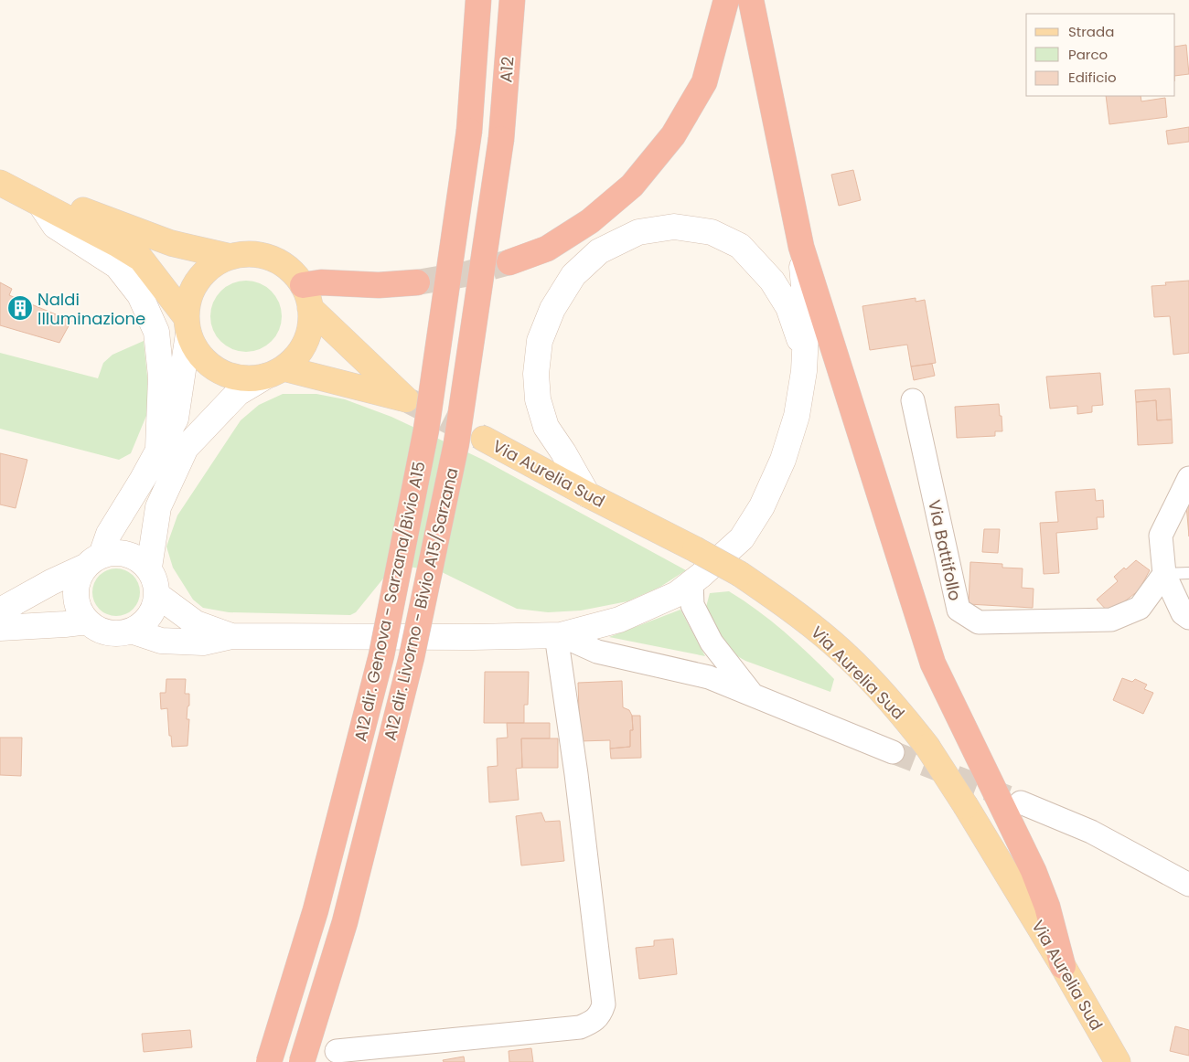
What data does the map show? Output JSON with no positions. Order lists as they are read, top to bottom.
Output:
{
  "streets": {
    "highway": ["A12", "A12 dir. Genova - Sarzana/Bivio A15", "A12 dir. Livorno - Bivio A15/Sarzana"],
    "main road": ["Via Aurelia Sud"],
    "street": ["Via Battifollo"]
  },
  "crossings": [
    ["A12", "A12 dir. Genova - Sarzana/Bivio A15"],
    ["A12", "A12 dir. Livorno - Bivio A15/Sarzana"]
  ],
  "places": {
    "building": ["Naldi Illuminazione"]
  },
  "legend": ["Strada", "Parco", "Edificio"]
}
